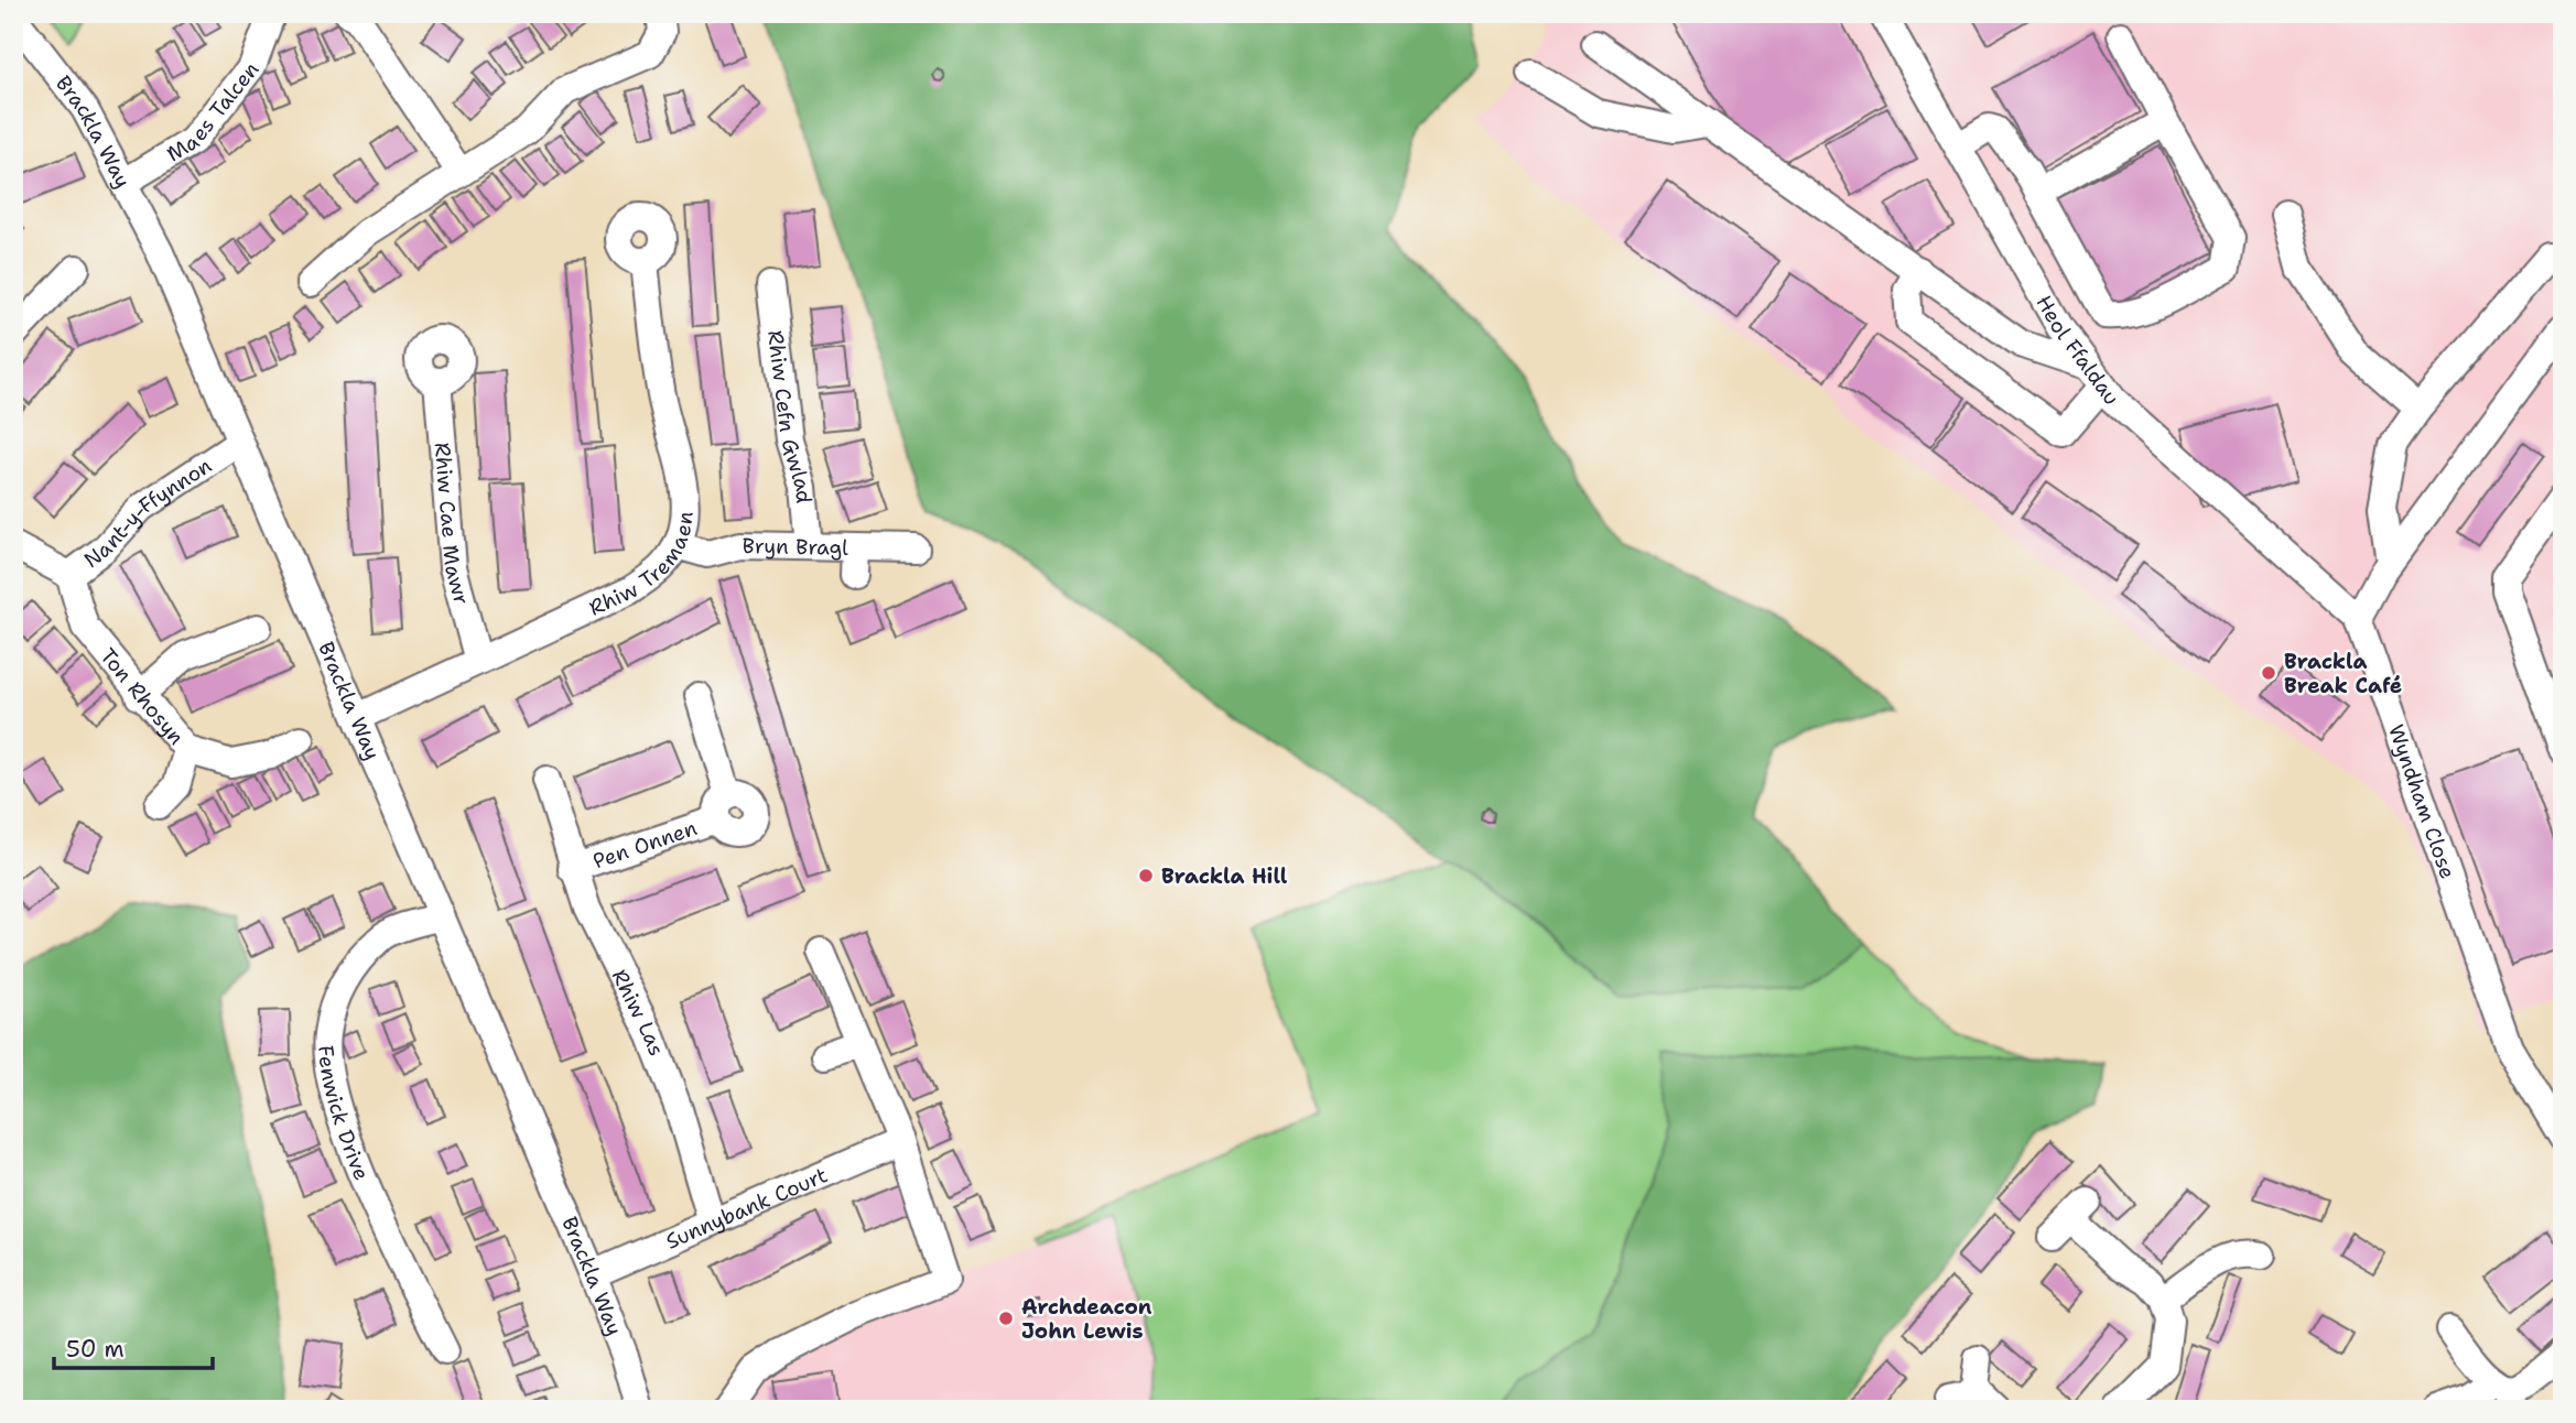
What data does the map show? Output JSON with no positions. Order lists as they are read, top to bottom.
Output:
{
  "streets": {
    "street": [
      "Maes Talcen",
      "Brackla Way",
      "Heol Ffaldau",
      "Rhiw Cefn Gwlad",
      "Nant-y-Ffynnon",
      "Rhiw Cae Mawr",
      "Bryn Bragl",
      "Rhiw Tremaen",
      "Ton Rhosyn",
      "Wyndham Close",
      "Pen Onnen",
      "Rhiw Las",
      "Fenwick Drive",
      "Sunnybank Court"
    ]
  },
  "crossings": [
    ["Maes Talcen", "Brackla Way"],
    ["Brackla Way", "Nant-y-Ffynnon"],
    ["Brackla Way", "Rhiw Tremaen"],
    ["Brackla Way", "Fenwick Drive"],
    ["Brackla Way", "Sunnybank Court"],
    ["Heol Ffaldau", "Wyndham Close"],
    ["Rhiw Cefn Gwlad", "Bryn Bragl"],
    ["Nant-y-Ffynnon", "Ton Rhosyn"],
    ["Rhiw Cae Mawr", "Rhiw Tremaen"],
    ["Bryn Bragl", "Rhiw Tremaen"],
    ["Pen Onnen", "Rhiw Las"],
    ["Rhiw Las", "Sunnybank Court"]
  ],
  "places": ["Brackla Break Café", "Brackla Hill", "Archdeacon John Lewis"],
  "scale_bar": "50 m"
}
